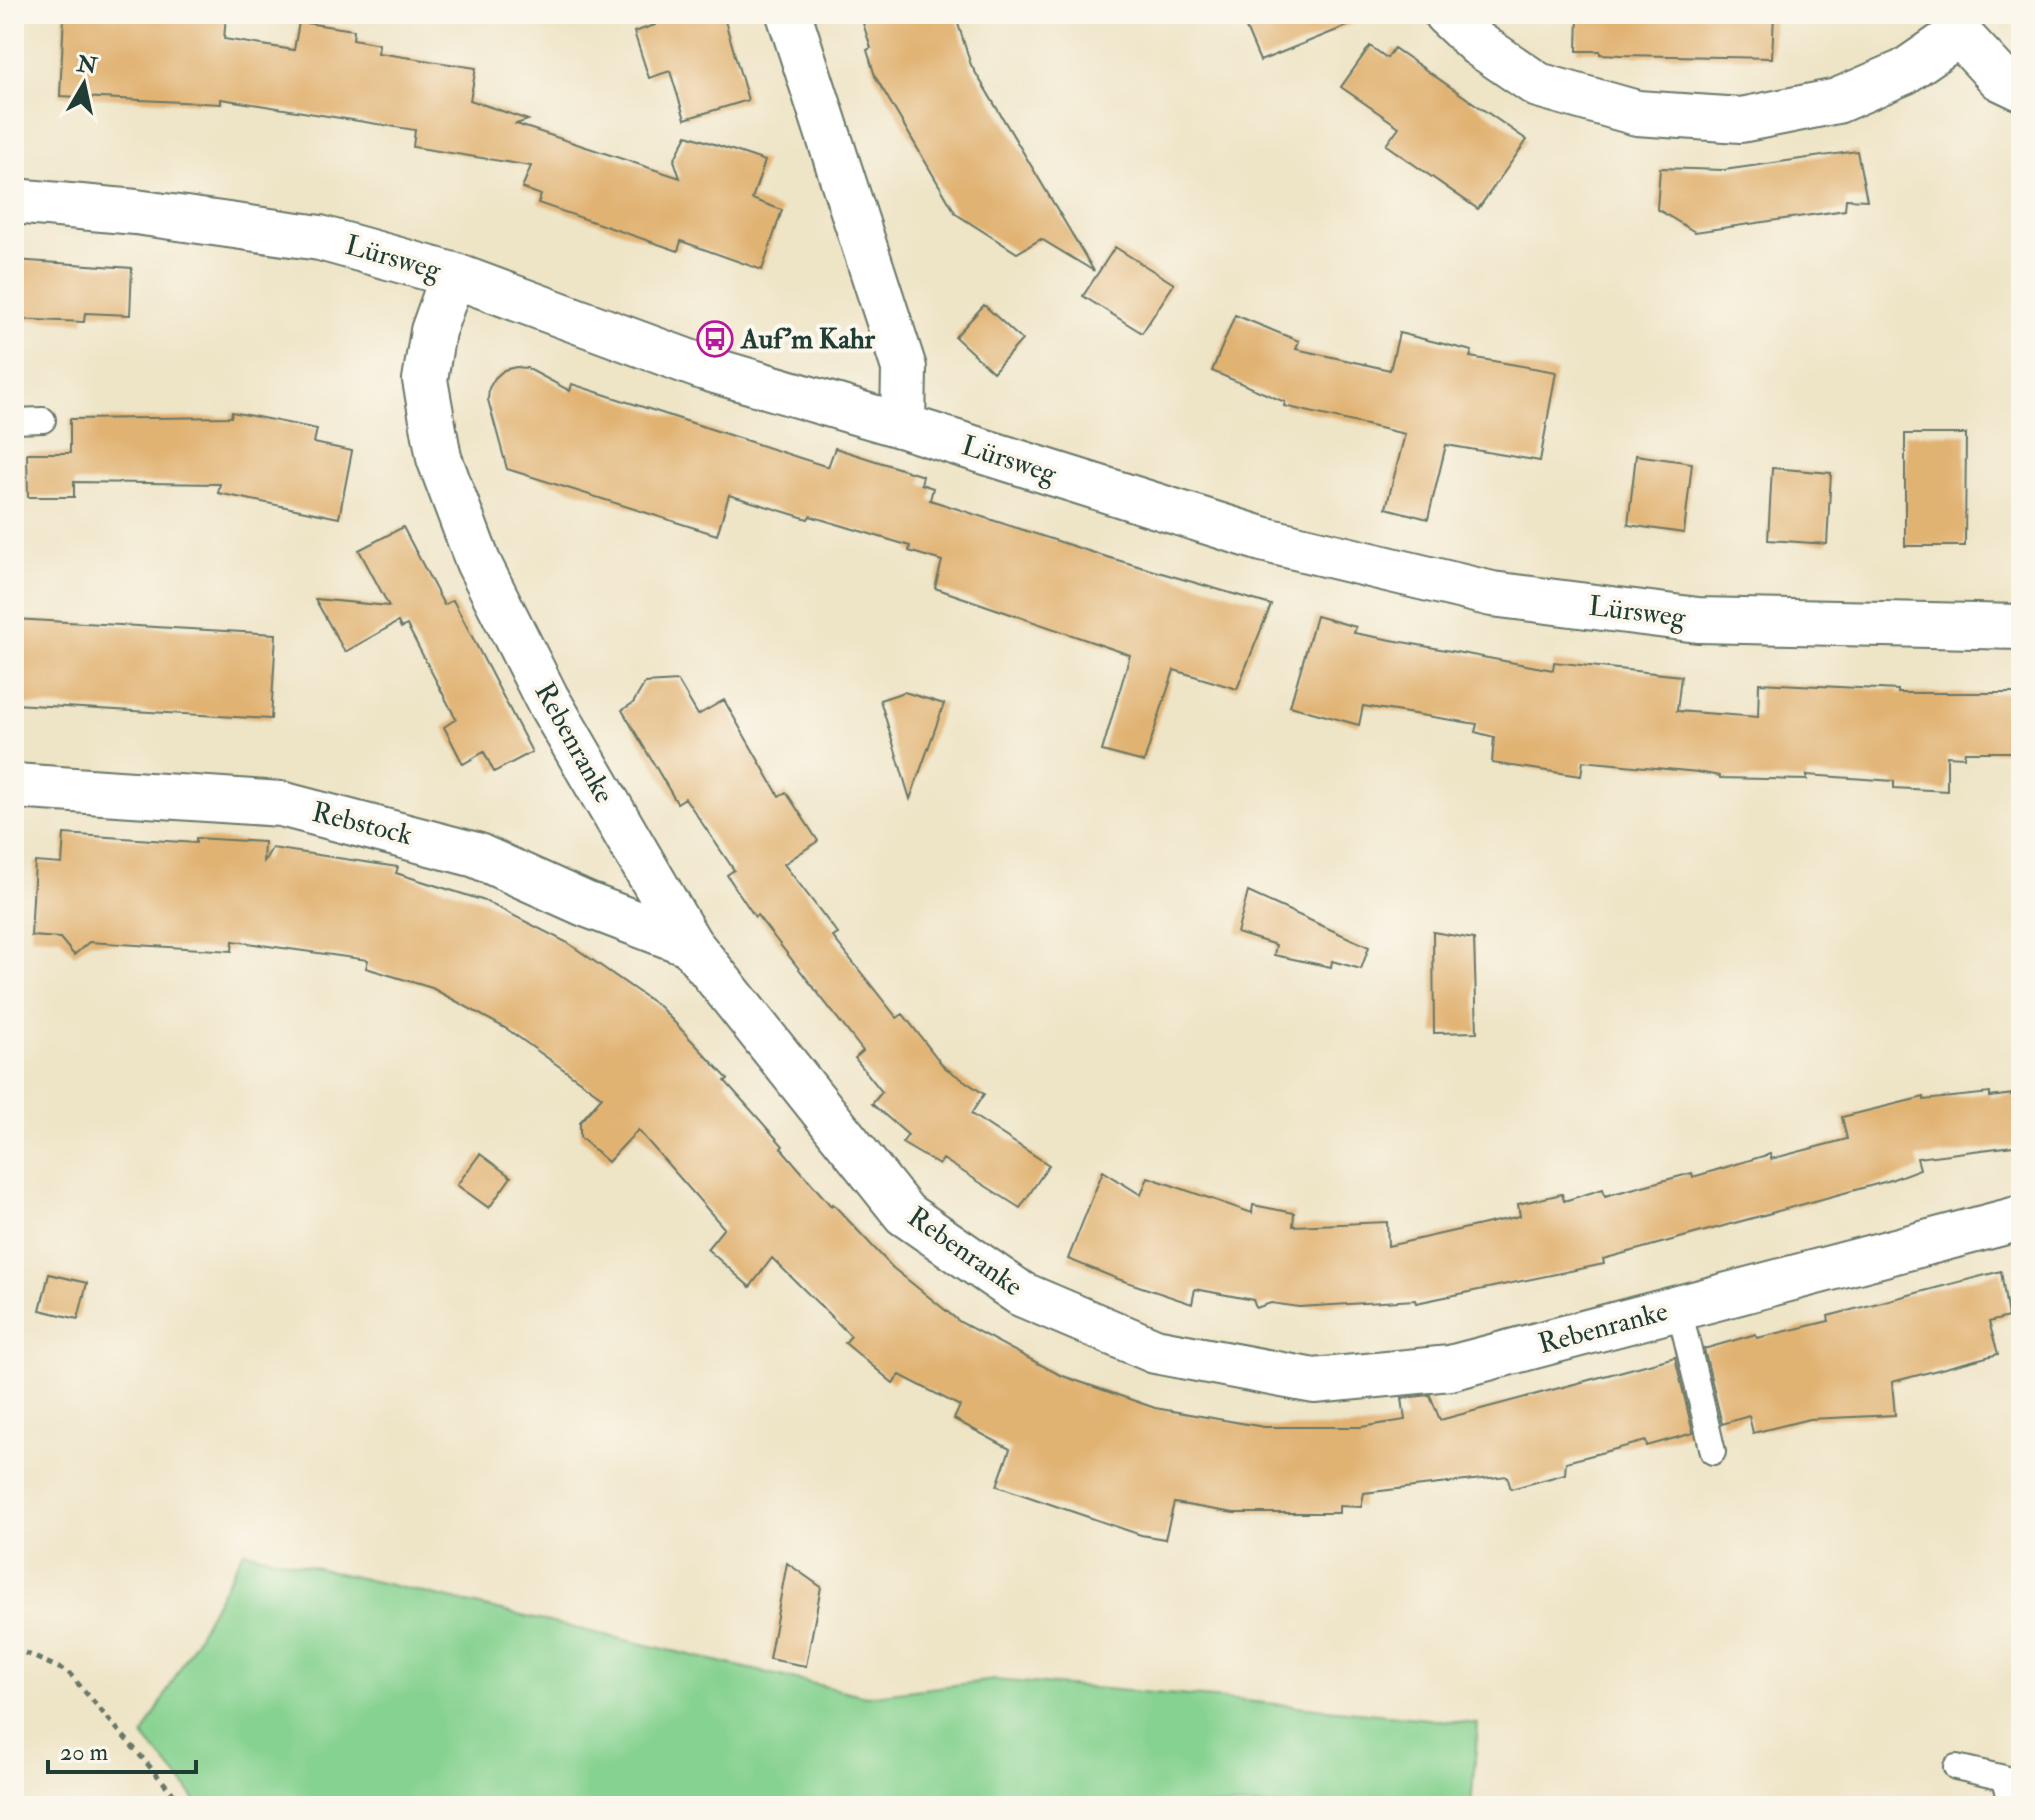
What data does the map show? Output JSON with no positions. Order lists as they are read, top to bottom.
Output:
{
  "streets": {
    "street": ["Lürsweg", "Rebenranke", "Rebstock"]
  },
  "crossings": [
    ["Lürsweg", "Rebenranke"],
    ["Rebenranke", "Rebstock"]
  ],
  "places": {
    "bus stop": ["Auf'm Kahr"]
  },
  "scale_bar": "20 m",
  "north": "top"
}
